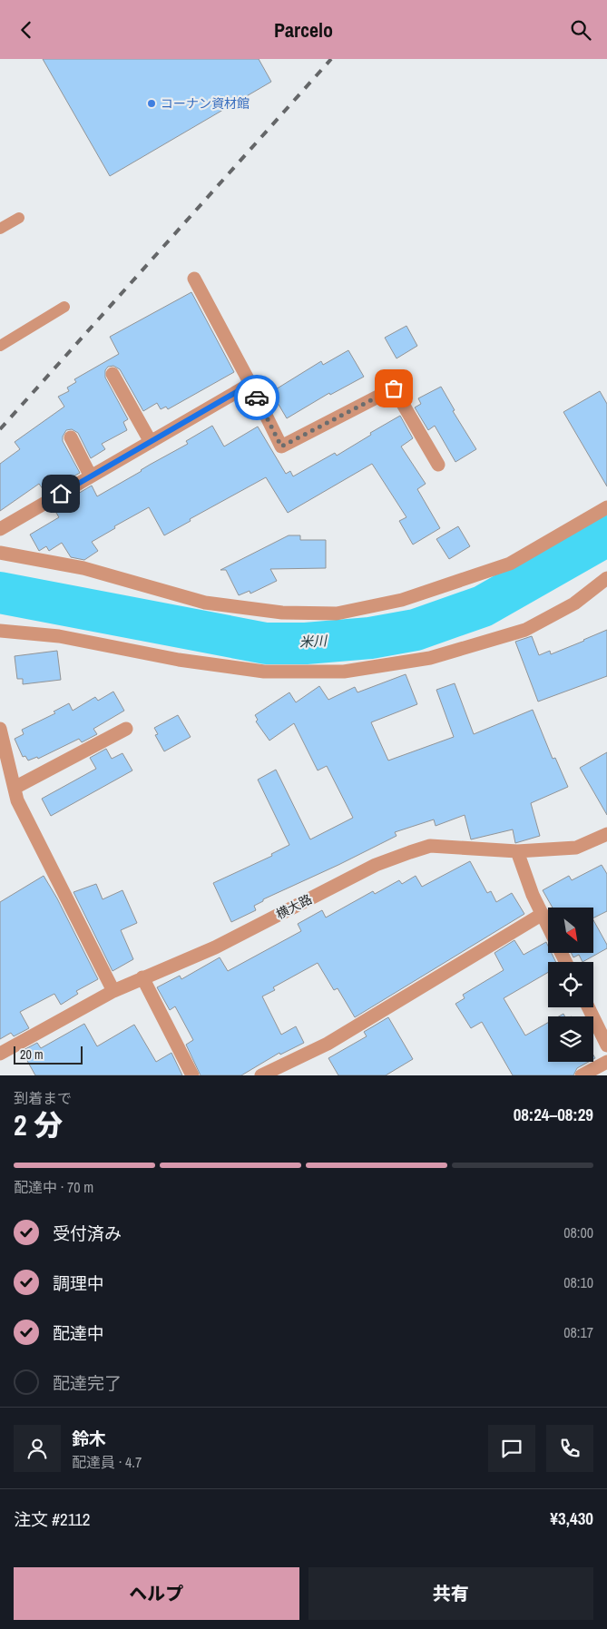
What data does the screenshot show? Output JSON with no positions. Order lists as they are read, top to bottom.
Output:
{
  "streets": {
    "street": ["横大路"]
  },
  "water": ["米川"],
  "places": ["コーナン資材館"],
  "scale_bar": "20 m",
  "north": "bottom right",
  "page": {
    "header": "Parcelo",
    "scale": "20 m",
    "heading": ["2 分", "到着まで", "08:24–08:29"],
    "panel": [
      "鈴木",
      "配達員 · 4.7",
      "注文 #2112",
      "¥3,430"
    ],
    "bar": "配達中 · 70 m",
    "list": [
      ["受付済み", "08:00"],
      ["調理中", "08:10"],
      ["配達中", "08:17"],
      "配達完了"
    ],
    "buttons": ["ヘルプ", "共有"]
  }
}
